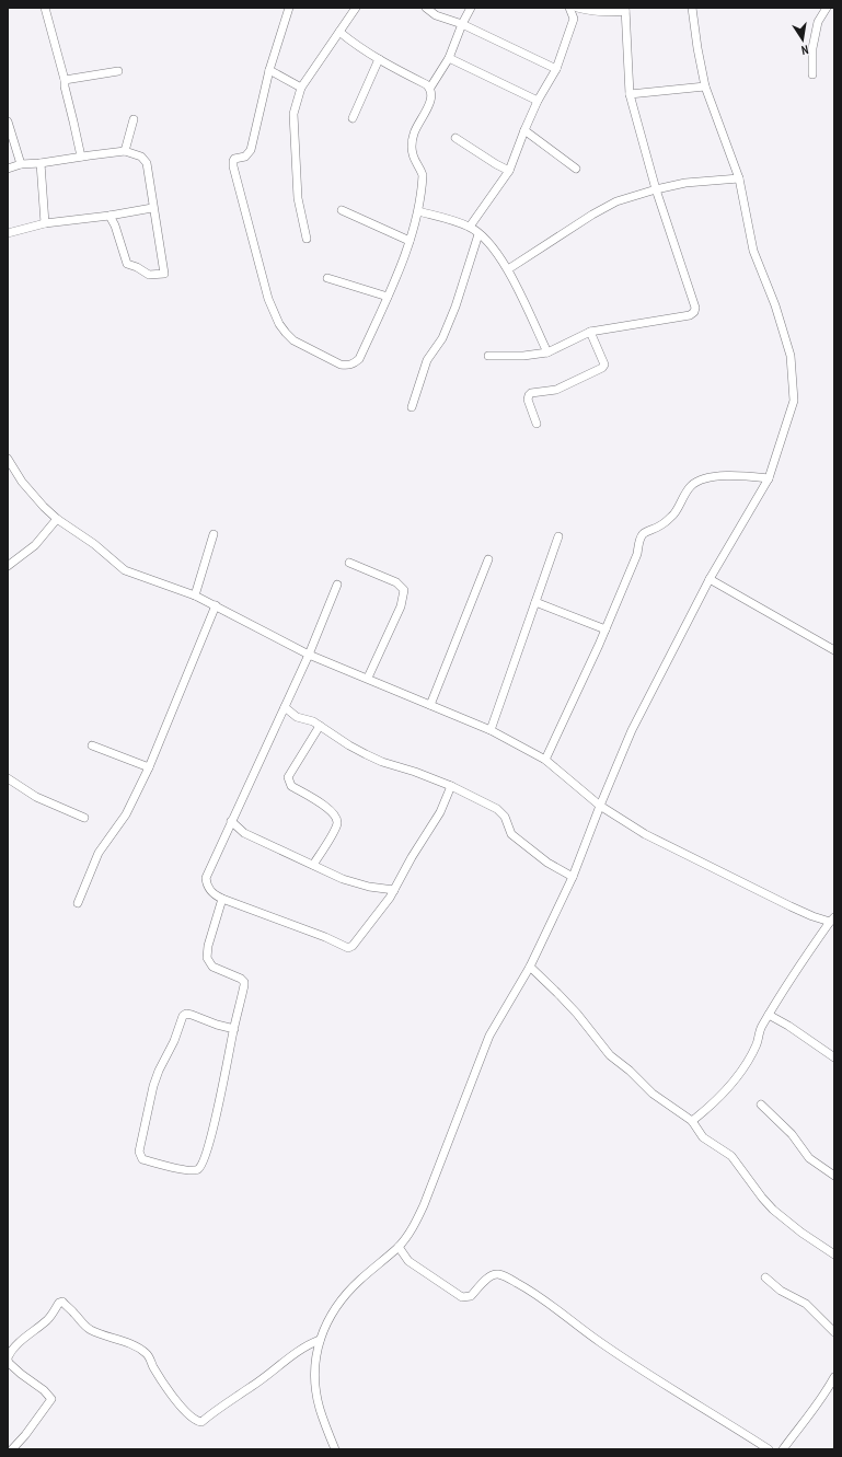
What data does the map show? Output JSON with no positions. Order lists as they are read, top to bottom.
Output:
{
  "north": "bottom"
}
